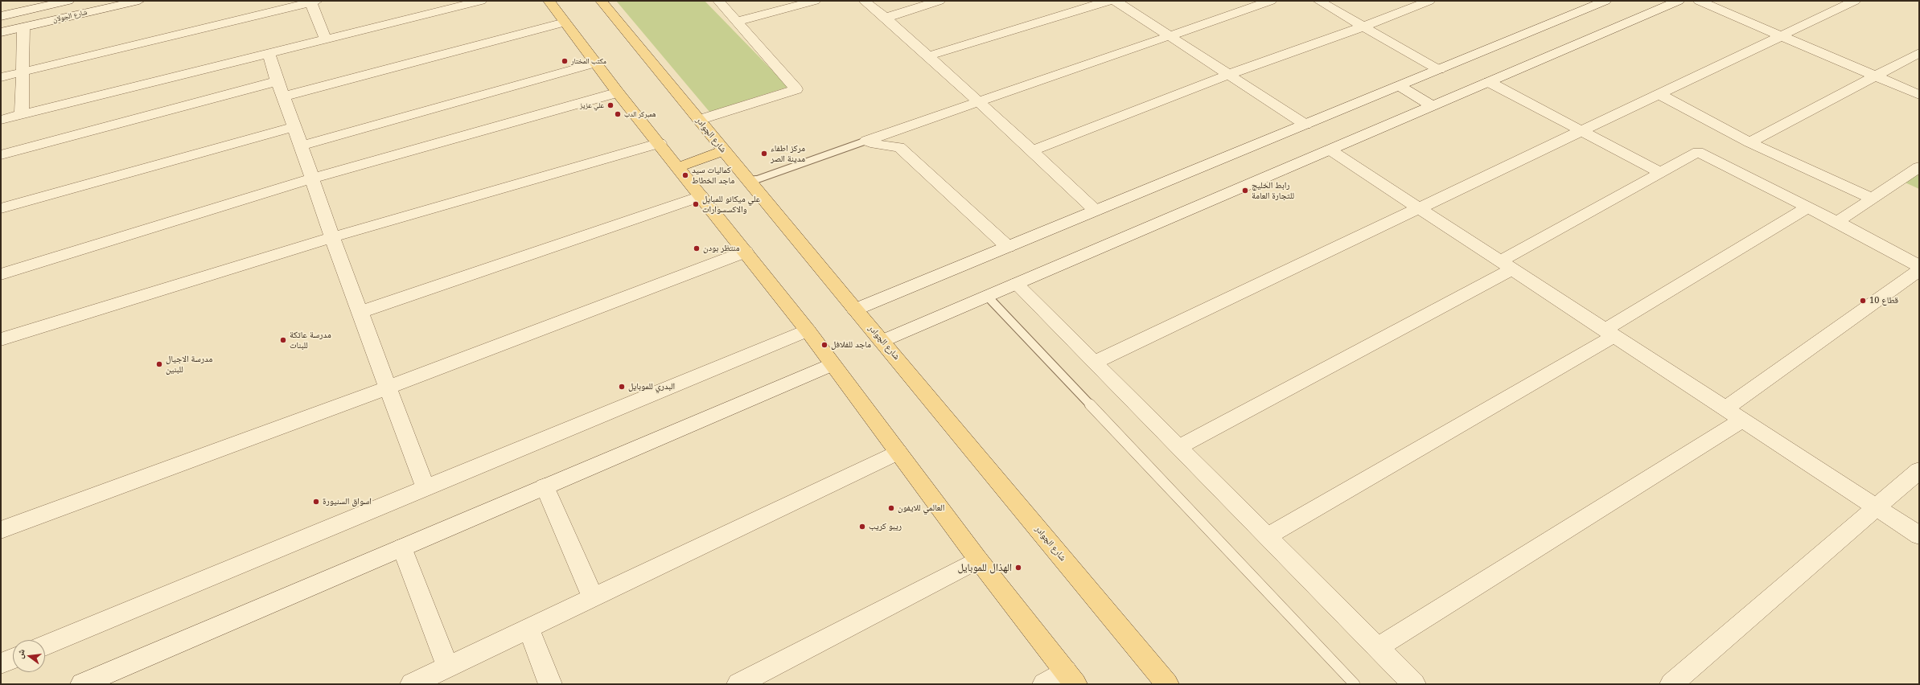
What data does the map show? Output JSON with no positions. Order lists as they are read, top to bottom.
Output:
{
  "streets": {
    "main road": ["شارع الچوادر"],
    "street": ["شارع الجولان"]
  },
  "places": [
    "مكتب المختار",
    "علي عزيز",
    "همبركر الدب",
    "مركز اطفاء مدينة الصر",
    "كماليات سيد ماجد الخطاط",
    "رابط الخليج للتجارة العامة",
    "علي ميكانو للمبايل والاكسسوارات",
    "منتظر بودن",
    "قطاع 10",
    "مدرسة عاتكة للبنات",
    "ماجد للفلافل",
    "مدرسة الاجيال للبنين",
    "البدري للموبايل",
    "اسواق السنيورة",
    "العالمي للايفون",
    "ريبو كريب",
    "الهذال للموبايل"
  ],
  "north": "left"
}
